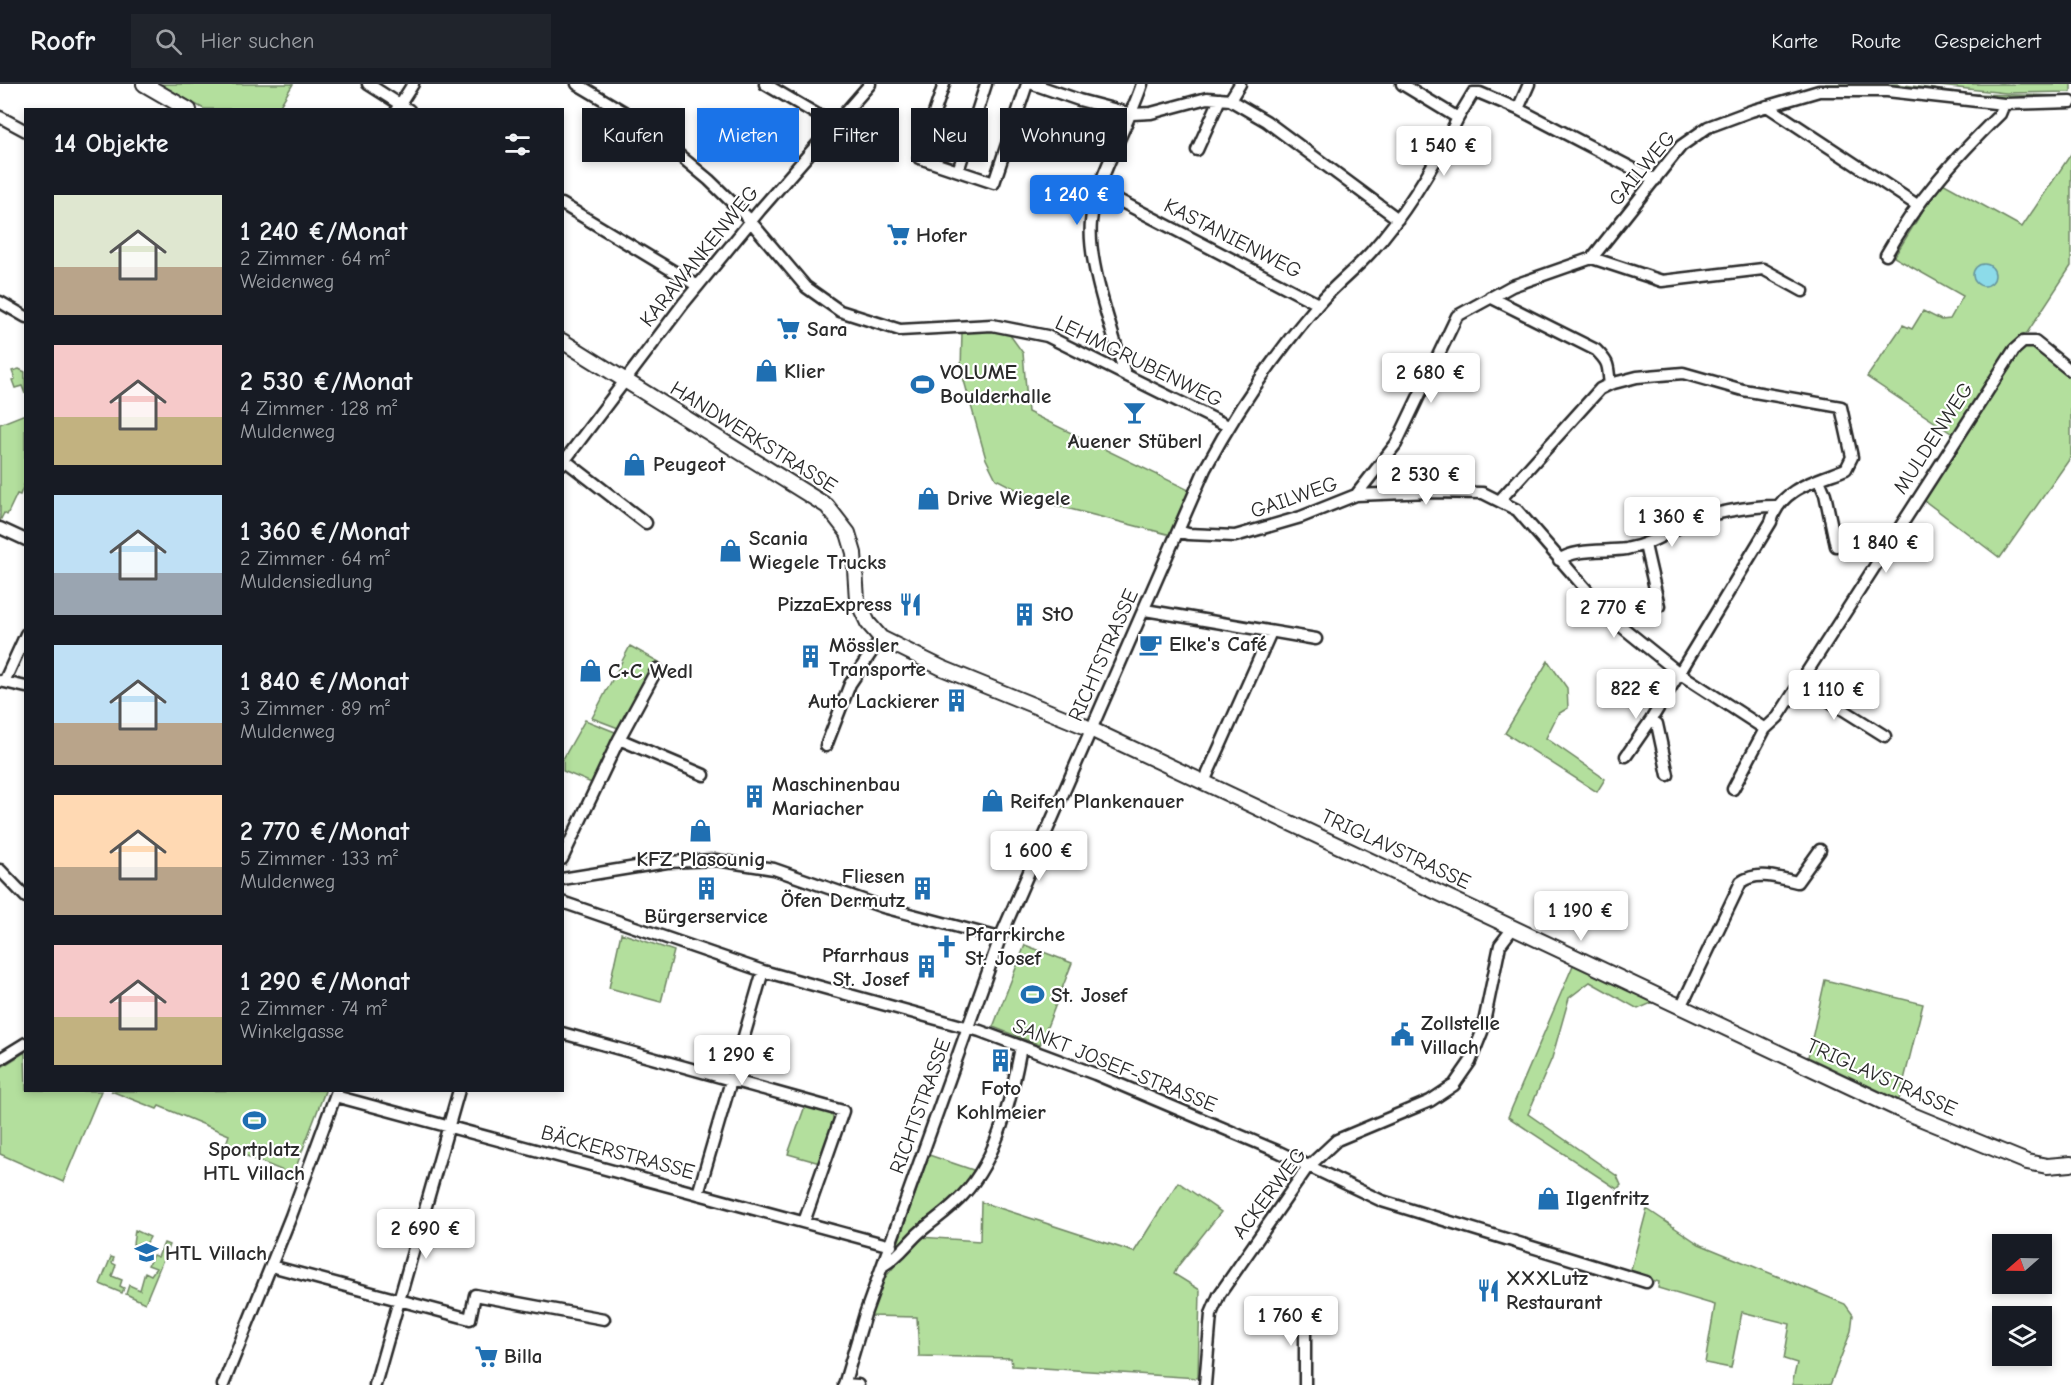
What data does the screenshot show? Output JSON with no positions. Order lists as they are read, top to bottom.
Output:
{
  "streets": {
    "street": [
      "GAILWEG",
      "KASTANIENWEG",
      "KARAWANKENWEG",
      "LEHMGRUBENWEG",
      "HANDWERKSTRASSE",
      "MULDENWEG",
      "RICHTSTRASSE",
      "TRIGLAVSTRASSE",
      "SANKT JOSEF-STRASSE",
      "BÄCKERSTRASSE",
      "ACKERWEG"
    ]
  },
  "crossings": [
    ["GAILWEG", "RICHTSTRASSE"],
    ["KASTANIENWEG", "RICHTSTRASSE"],
    ["KARAWANKENWEG", "LEHMGRUBENWEG"],
    ["KARAWANKENWEG", "HANDWERKSTRASSE"],
    ["LEHMGRUBENWEG", "RICHTSTRASSE"],
    ["HANDWERKSTRASSE", "RICHTSTRASSE"],
    ["HANDWERKSTRASSE", "TRIGLAVSTRASSE"],
    ["RICHTSTRASSE", "TRIGLAVSTRASSE"],
    ["RICHTSTRASSE", "SANKT JOSEF-STRASSE"],
    ["RICHTSTRASSE", "BÄCKERSTRASSE"],
    ["TRIGLAVSTRASSE", "ACKERWEG"],
    ["SANKT JOSEF-STRASSE", "ACKERWEG"]
  ],
  "places": {
    "supermarket": ["Hofer", "Sara", "Billa"],
    "shop": [
      "Klier",
      "Peugeot",
      "Drive Wiegele",
      "Scania Wiegele Trucks",
      "C+C Wedl",
      "Reifen Plankenauer",
      "KFZ Plasounig",
      "Ilgenfritz"
    ],
    "sports": ["VOLUME Boulderhalle", "St. Josef", "Sportplatz HTL Villach"],
    "bar": ["Auener Stüberl"],
    "restaurant": ["PizzaExpress", "XXXLutz Restaurant"],
    "building": [
      "StO",
      "Mössler Transporte",
      "Auto Lackierer",
      "Maschinenbau Mariacher",
      "Bürgerservice",
      "Fliesen Öfen Dermutz",
      "Pfarrhaus St. Josef",
      "Foto Kohlmeier"
    ],
    "cafe": ["Elke's Café"],
    "church": ["Pfarrkirche St. Josef"],
    "public building": ["Zollstelle Villach"],
    "school or university": ["HTL Villach"]
  },
  "north": "left",
  "page": {
    "header": "Roofr",
    "search": "Hier suchen",
    "nav": ["Karte", "Route", "Gespeichert"],
    "chip": [
      "Kaufen",
      "Mieten",
      "Filter",
      "Neu",
      "Wohnung"
    ],
    "heading": "14 Objekte",
    "price": [
      "1 540 €",
      "1 240 €",
      "2 680 €",
      "2 530 €",
      "1 360 €",
      "1 840 €",
      "2 770 €",
      "822 €",
      "1 110 €",
      "1 600 €",
      "1 190 €",
      "1 290 €",
      "2 690 €",
      "1 760 €"
    ],
    "list": [
      {
        "name": "1 240 €/Monat",
        "note": "2 Zimmer · 64 m² · Weidenweg"
      },
      {
        "name": "2 530 €/Monat",
        "note": "4 Zimmer · 128 m² · Muldenweg"
      },
      {
        "name": "1 360 €/Monat",
        "note": "2 Zimmer · 64 m² · Muldensiedlung"
      },
      {
        "name": "1 840 €/Monat",
        "note": "3 Zimmer · 89 m² · Muldenweg"
      },
      {
        "name": "2 770 €/Monat",
        "note": "5 Zimmer · 133 m² · Muldenweg"
      },
      {
        "name": "1 290 €/Monat",
        "note": "2 Zimmer · 74 m² · Winkelgasse"
      }
    ]
  }
}
